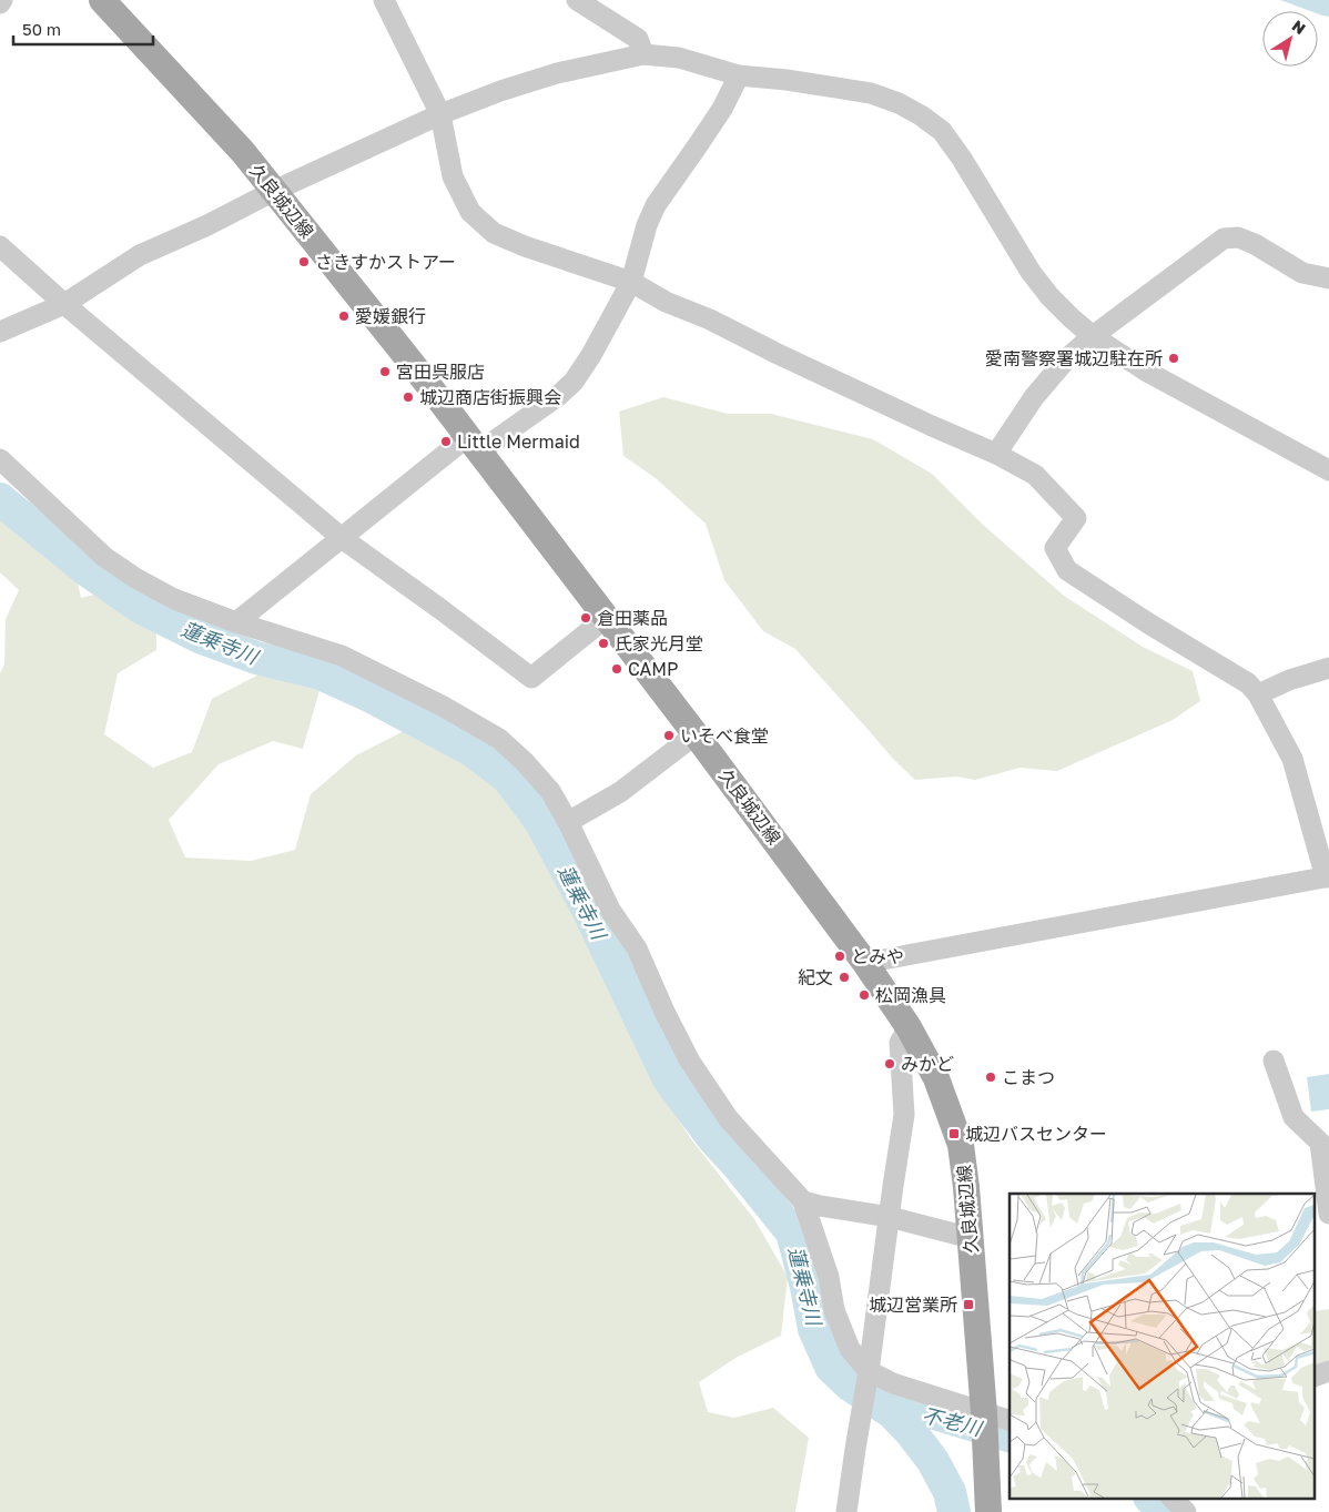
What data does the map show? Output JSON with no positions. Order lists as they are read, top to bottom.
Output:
{
  "streets": {
    "main road": ["久良城辺線"]
  },
  "water": ["蓮乗寺川", "不老川"],
  "places": {
    "other": [
      "さきすかストアー",
      "愛媛銀行",
      "愛南警察署城辺駐在所",
      "宮田呉服店",
      "城辺商店街振興会",
      "Little Mermaid",
      "倉田薬品",
      "氏家光月堂",
      "CAMP",
      "いそべ食堂",
      "とみや",
      "紀文",
      "松岡漁具",
      "みかど",
      "こまつ"
    ],
    "transit": ["城辺バスセンター", "城辺営業所"]
  },
  "scale_bar": "50 m",
  "north": "top right"
}
